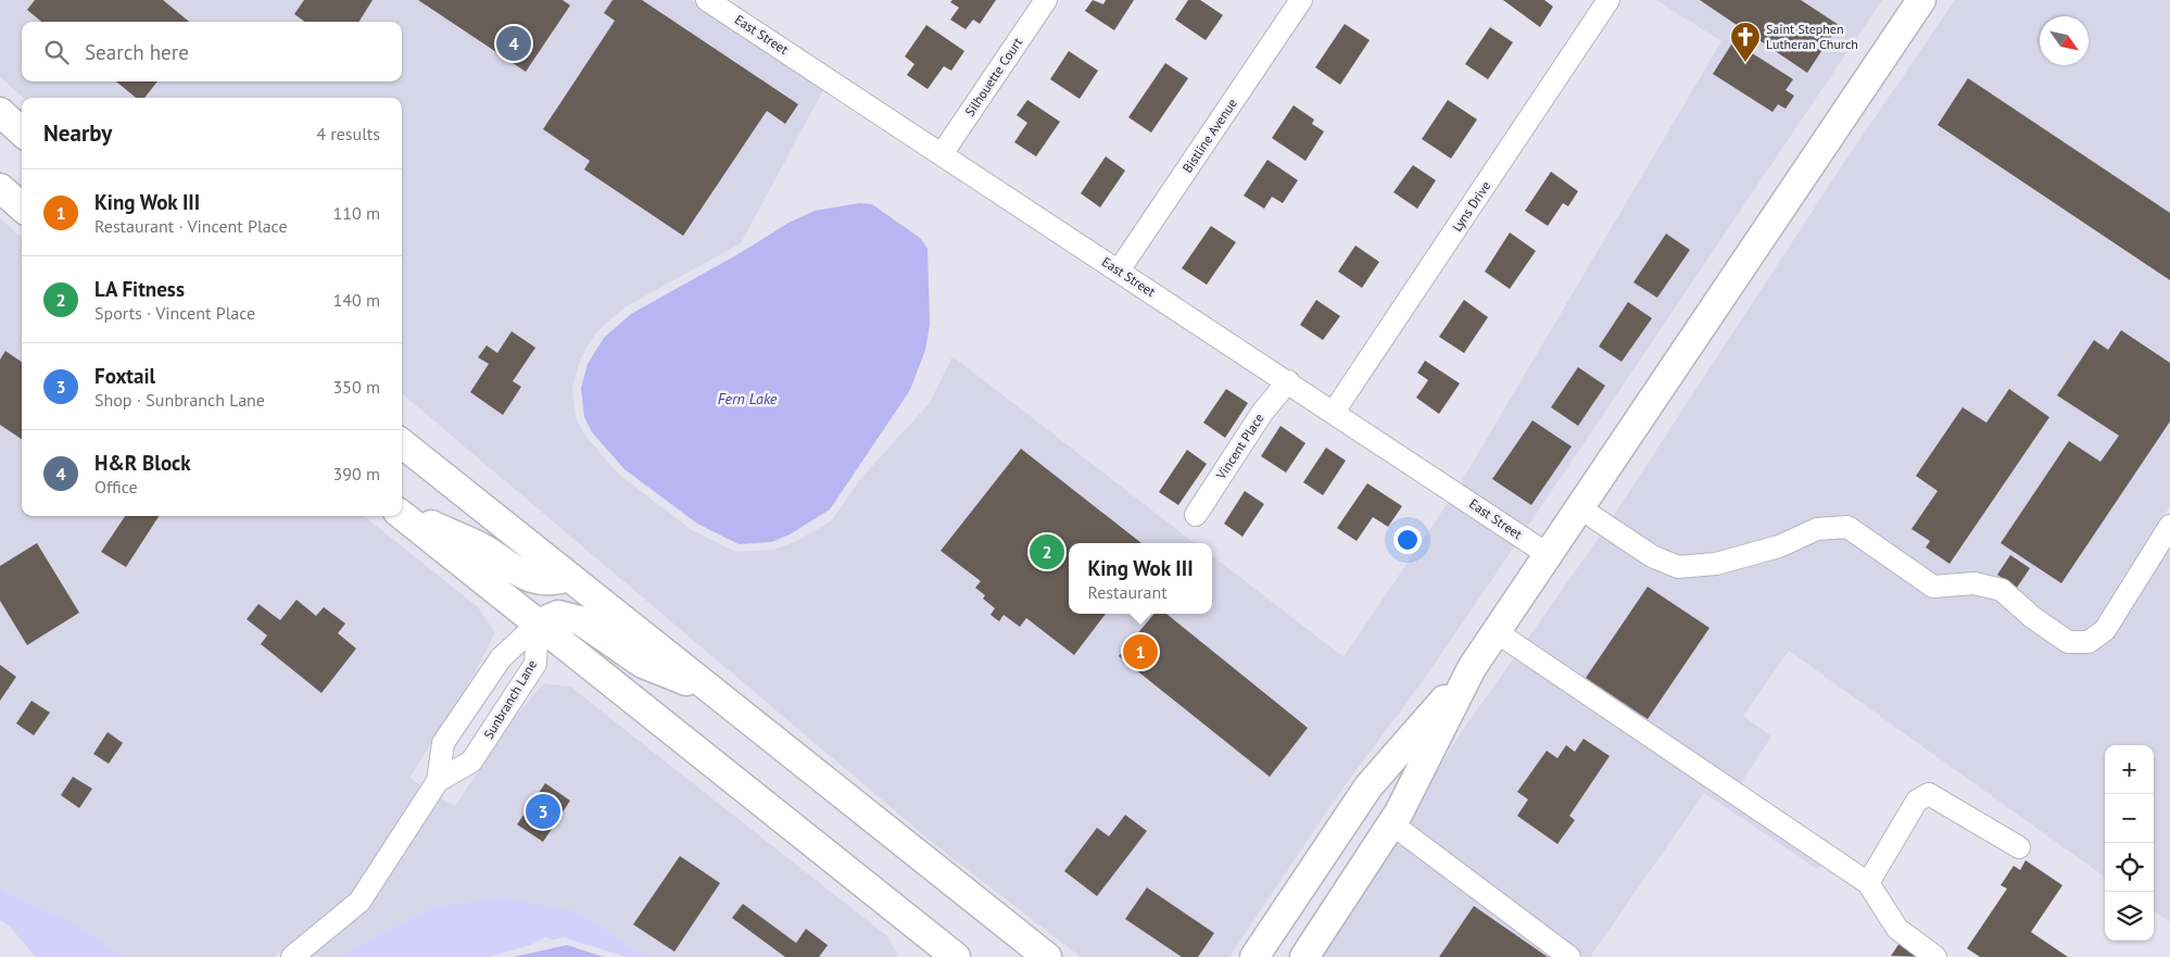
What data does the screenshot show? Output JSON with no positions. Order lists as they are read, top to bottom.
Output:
{
  "streets": {
    "street": [
      "East Street",
      "Silhouette Court",
      "Bistline Avenue",
      "Lyns Drive",
      "Vincent Place",
      "Sunbranch Lane"
    ]
  },
  "crossings": [
    ["East Street", "Silhouette Court"],
    ["East Street", "Bistline Avenue"],
    ["East Street", "Lyns Drive"],
    ["East Street", "Vincent Place"]
  ],
  "water": ["Fern Lake"],
  "places": {
    "church": ["Saint Stephen Lutheran Church"]
  },
  "north": "bottom right",
  "page": {
    "search": "Search here",
    "pins": [
      "4",
      "2",
      "1",
      "3"
    ],
    "heading": ["Nearby", "4 results"],
    "list": [
      {
        "mark": "1",
        "name": "King Wok III",
        "note": "Restaurant · Vincent Place",
        "value": "110 m"
      },
      {
        "mark": "2",
        "name": "LA Fitness",
        "note": "Sports · Vincent Place",
        "value": "140 m"
      },
      {
        "mark": "3",
        "name": "Foxtail",
        "note": "Shop · Sunbranch Lane",
        "value": "350 m"
      },
      {
        "mark": "4",
        "name": "H&R Block",
        "note": "Office",
        "value": "390 m"
      }
    ],
    "popup": ["King Wok III", "Restaurant"],
    "map_buttons": ["+", "−"]
  }
}
